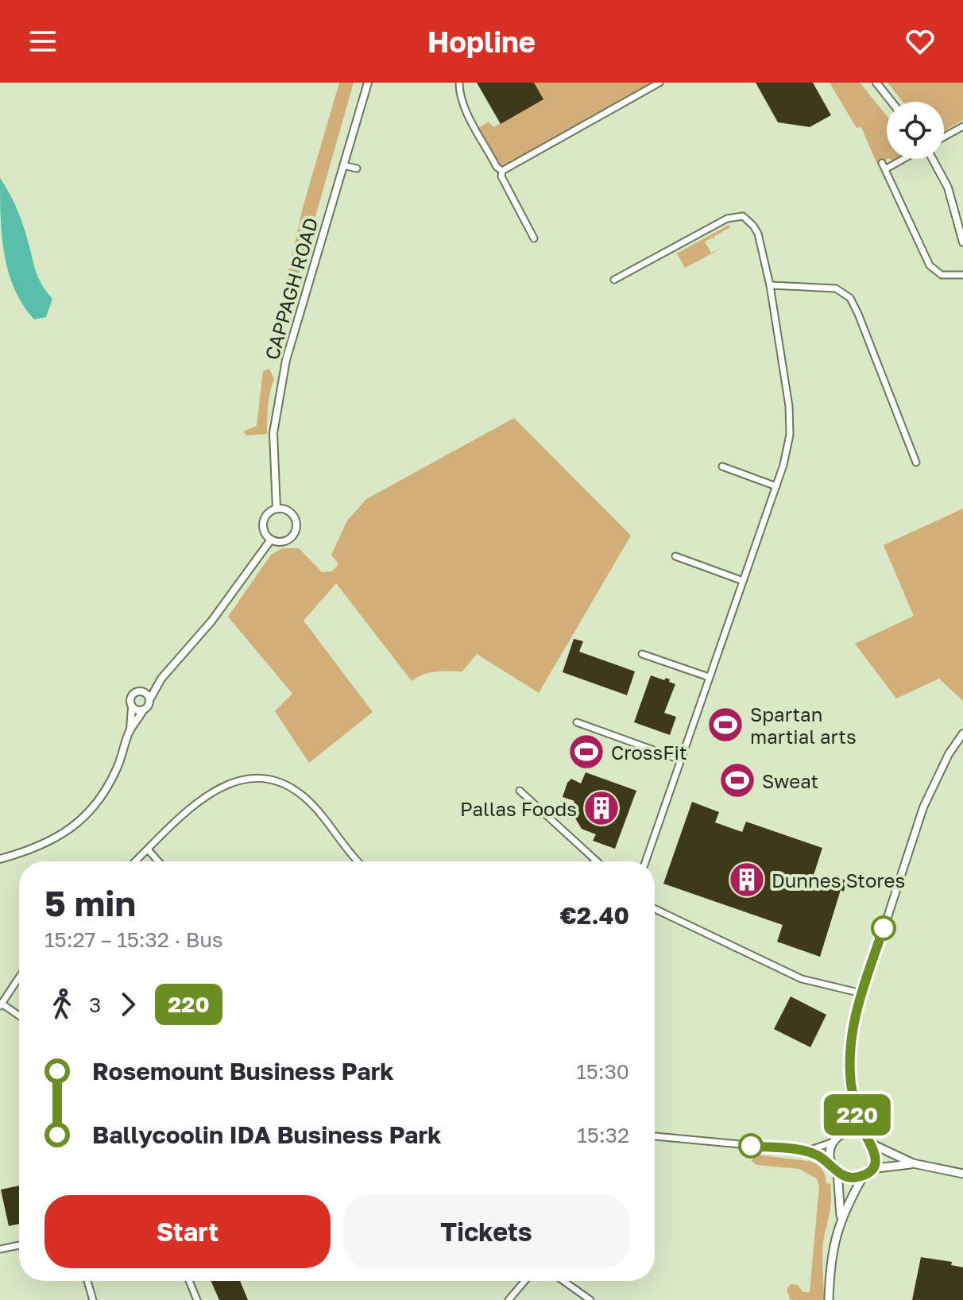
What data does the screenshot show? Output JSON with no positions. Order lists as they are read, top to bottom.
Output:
{
  "streets": {
    "street": ["CAPPAGH ROAD"]
  },
  "places": {
    "sports": ["Spartan martial arts", "CrossFit", "Sweat"],
    "building": ["Pallas Foods", "Dunnes Stores"]
  },
  "lines": ["bus line 220"],
  "page": {
    "header": "Hopline",
    "on_map": "220",
    "heading": ["5 min", "15:27 – 15:32 · Bus", "€2.40"],
    "legs": ["3", "220"],
    "list": [
      {
        "name": "Rosemount Business Park",
        "value": "15:30"
      },
      {
        "name": "Ballycoolin IDA Business Park",
        "value": "15:32"
      }
    ],
    "buttons": ["Start", "Tickets"]
  }
}
